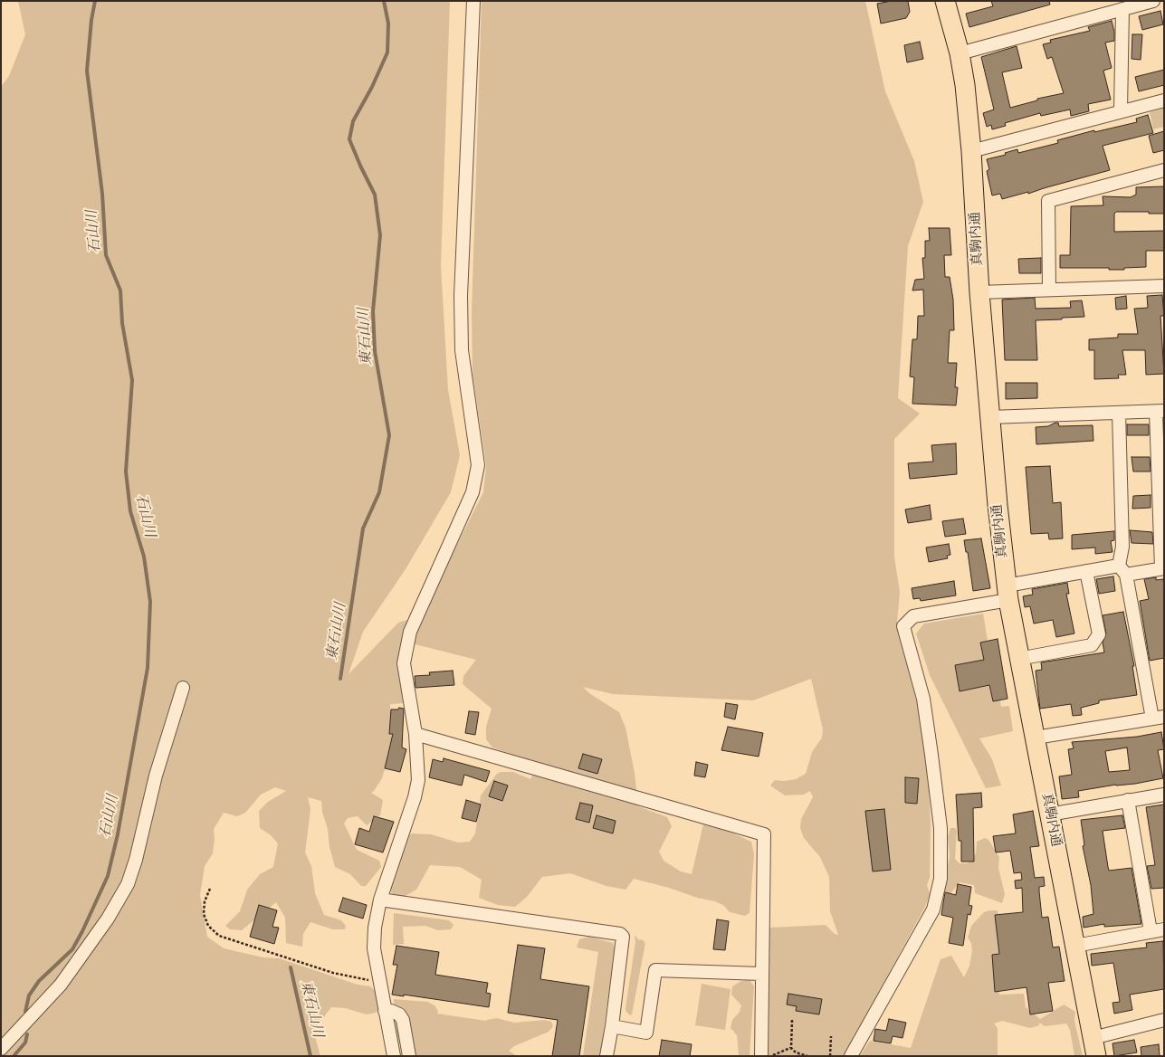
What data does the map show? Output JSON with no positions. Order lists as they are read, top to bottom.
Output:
{
  "streets": {
    "highway": ["真駒内通"]
  },
  "water": ["石山川", "東石山川"]
}
